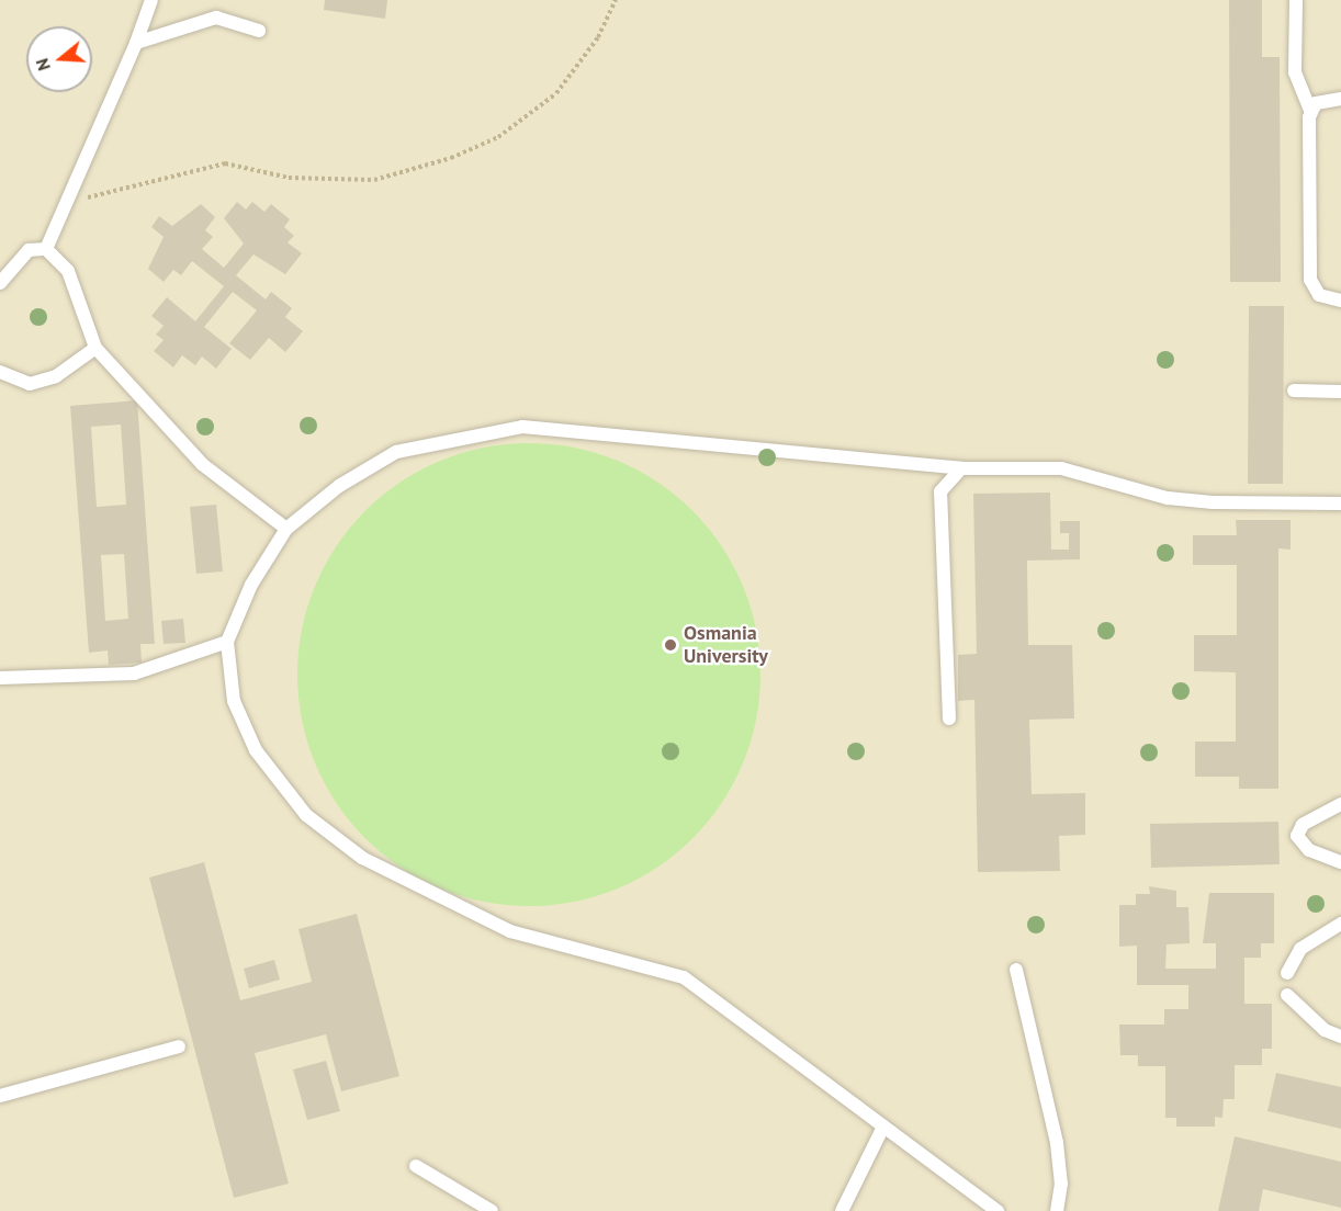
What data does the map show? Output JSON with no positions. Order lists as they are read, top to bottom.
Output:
{
  "places": ["Osmania University"],
  "north": "left"
}
